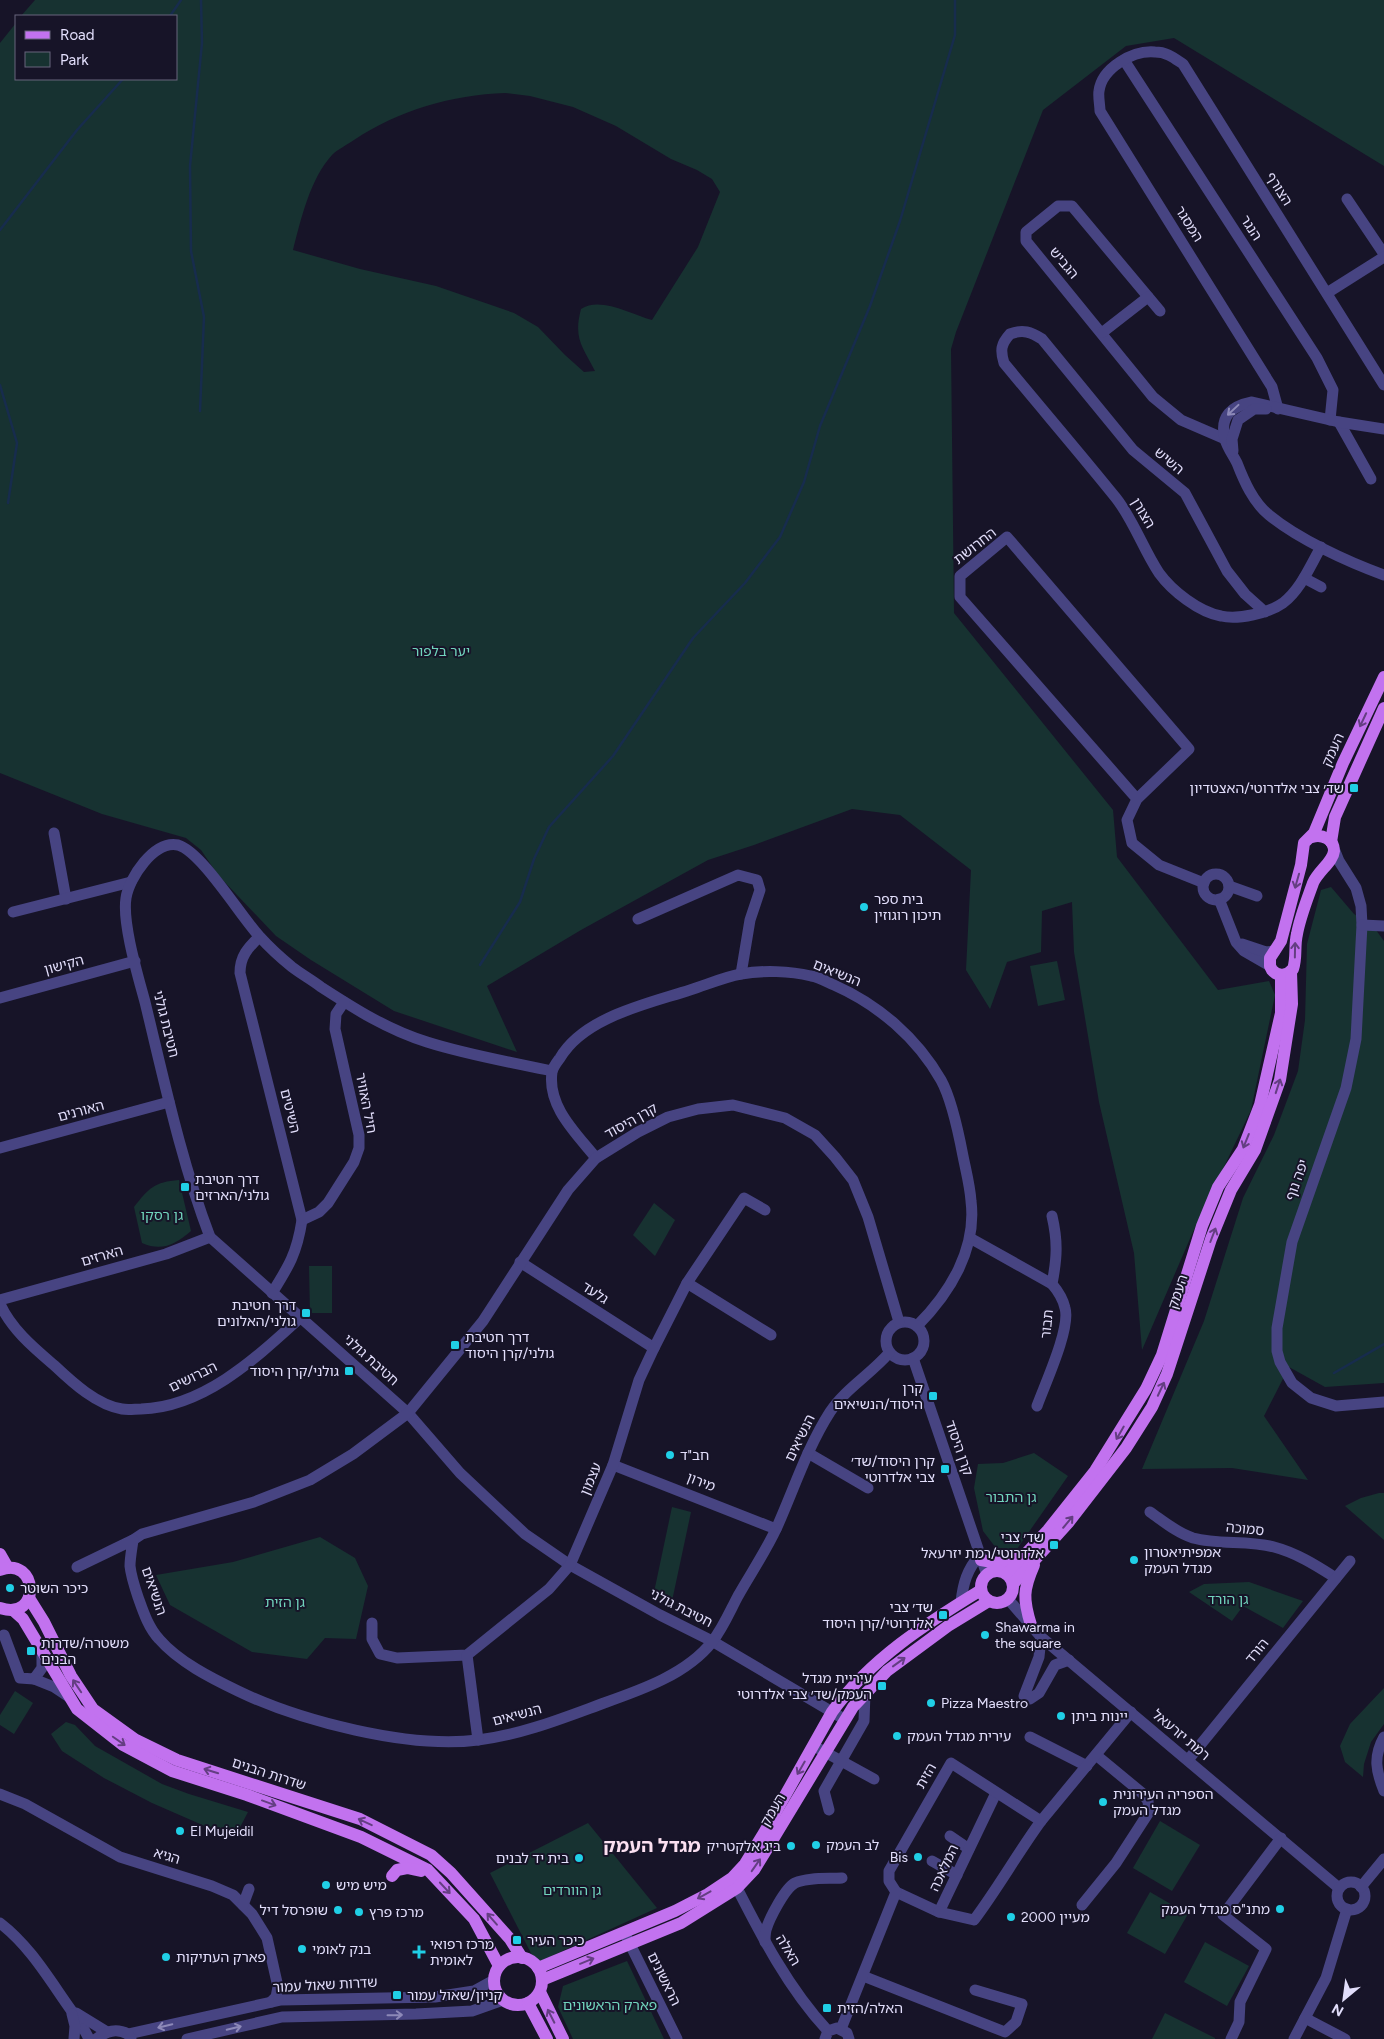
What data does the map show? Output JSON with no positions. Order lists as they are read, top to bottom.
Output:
{
  "streets": {
    "main road": ["העמק", "שדרות הבנים"],
    "street": [
      "הצורף",
      "המסגר",
      "הנגר",
      "הגביש",
      "השיש",
      "הצורן",
      "החרושת",
      "הקישון",
      "הנשיאים",
      "חטיבת גולני",
      "חיל האוויר",
      "האורנים",
      "השיטים",
      "קרן היסוד",
      "יפה נוף",
      "הארזים",
      "גלעד",
      "תבור",
      "הברושים",
      "עצמון",
      "מירון",
      "סמוכה",
      "הורד",
      "רמת יזרעאל",
      "הזית",
      "הגיא",
      "המלאכה",
      "האלה",
      "הראשונים",
      "שדרות שאול עמור"
    ]
  },
  "crossings": [
    ["הצורף", "המסגר"],
    ["הצורף", "הנגר"],
    ["המסגר", "הנגר"],
    ["השיש", "הצורן"],
    ["העמק", "חטיבת גולני"],
    ["העמק", "קרן היסוד"],
    ["העמק", "יפה נוף"],
    ["העמק", "רמת יזרעאל"],
    ["העמק", "שדרות הבנים"],
    ["העמק", "האלה"],
    ["העמק", "הראשונים"],
    ["העמק", "שדרות שאול עמור"],
    ["הקישון", "חטיבת גולני"],
    ["הנשיאים", "חטיבת גולני"],
    ["הנשיאים", "קרן היסוד"],
    ["הנשיאים", "מירון"],
    ["חטיבת גולני", "האורנים"],
    ["חטיבת גולני", "השיטים"],
    ["חטיבת גולני", "קרן היסוד"],
    ["חטיבת גולני", "הארזים"],
    ["חטיבת גולני", "הברושים"],
    ["חטיבת גולני", "עצמון"],
    ["חיל האוויר", "השיטים"],
    ["קרן היסוד", "גלעד"],
    ["קרן היסוד", "רמת יזרעאל"],
    ["גלעד", "עצמון"],
    ["עצמון", "מירון"],
    ["סמוכה", "הורד"],
    ["הורד", "רמת יזרעאל"],
    ["שדרות הבנים", "שדרות שאול עמור"],
    ["הזית", "המלאכה"]
  ],
  "districts": ["מגדל העמק"],
  "parks": [
    "יער בלפור",
    "גן רסקו",
    "גן התבור",
    "גן הורד",
    "גן הזית",
    "גן הוורדים",
    "פארק הראשונים"
  ],
  "places": {
    "transit": [
      "שד׳ צבי אלדרוטי/האצטדיון",
      "דרך חטיבת גולני/הארזים",
      "דרך חטיבת גולני/האלונים",
      "דרך חטיבת גולני/קרן היסוד",
      "גולני/קרן היסוד",
      "קרן היסוד/הנשיאים",
      "קרן היסוד/שד׳ צבי אלדרוטי",
      "שד׳ צבי אלדרוטי/רמת יזרעאל",
      "שד׳ צבי אלדרוטי/קרן היסוד",
      "משטרה/שדרות הבנים",
      "עיריית מגדל העמק/שד׳ צבי אלדרוטי",
      "כיכר העיר",
      "קניון/שאול עמור",
      "האלה/הזית"
    ],
    "other": [
      "בית ספר תיכון רוגוזין",
      "חב\"ד",
      "אמפיתיאטרון מגדל העמק",
      "כיכר השוטר",
      "Shawarma in the square",
      "Pizza Maestro",
      "יינות ביתן",
      "עירית מגדל העמק",
      "הספריה העירונית מגדל העמק",
      "El Mujeidil",
      "לב העמק",
      "ביג אלקטריק",
      "Bis",
      "בית יד לבנים",
      "מיש מיש",
      "מתנ\"ס מגדל העמק",
      "שופרסל דיל",
      "מרכז פרץ",
      "מעיין 2000",
      "בנק לאומי",
      "פארק העתיקות"
    ],
    "health": ["מרכז רפואי לאומית"]
  },
  "legend": ["Road", "Park"],
  "north": "bottom left"
}
